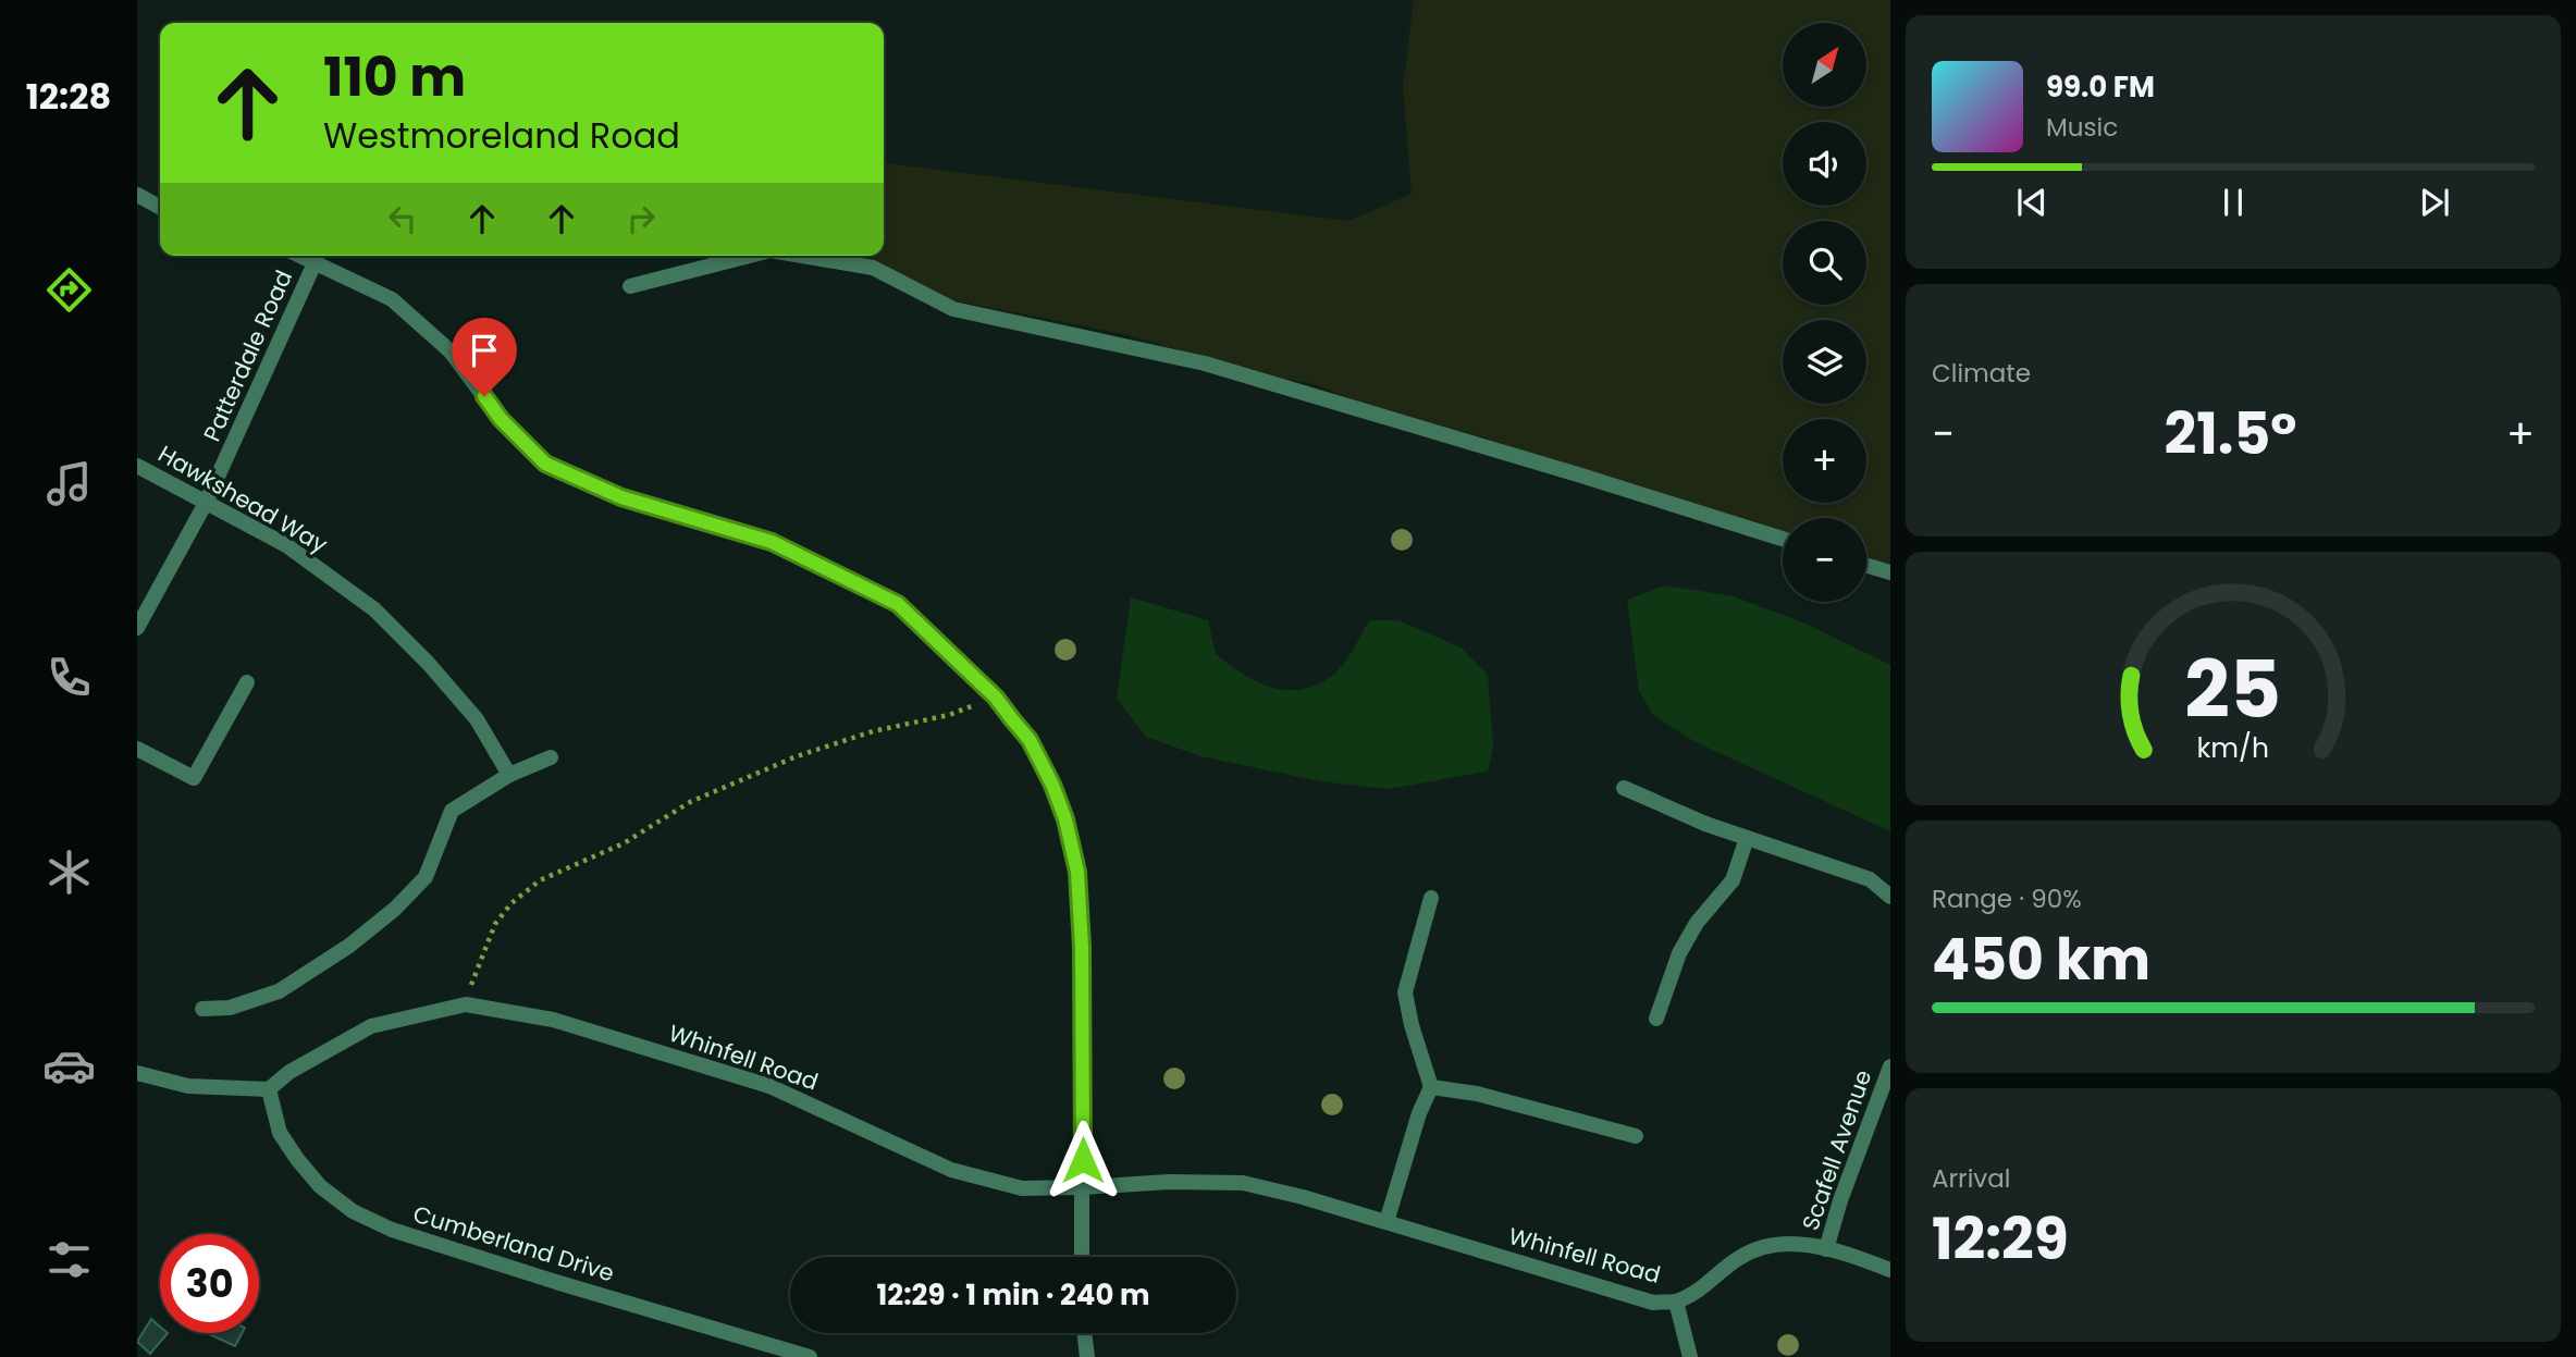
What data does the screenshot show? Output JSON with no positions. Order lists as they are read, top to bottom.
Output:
{
  "streets": {
    "street": [
      "Patterdale Road",
      "Hawkshead Way",
      "Whinfell Road",
      "Scafell Avenue",
      "Cumberland Drive"
    ]
  },
  "crossings": [
    ["Patterdale Road", "Hawkshead Way"],
    ["Whinfell Road", "Scafell Avenue"],
    ["Whinfell Road", "Cumberland Drive"]
  ],
  "north": "top right",
  "page": {
    "tabs": "12:28",
    "map_buttons": ["+", "−"],
    "turn": ["110 m", "Westmoreland Road"],
    "song": ["99.0 FM", "Music"],
    "tile": [
      "Climate",
      ["Range · 90%", "450 km"],
      ["Arrival", "12:29"]
    ],
    "heat": ["−", "21.5°", "+"],
    "limit": "30",
    "trip": "12:29 · 1 min · 240 m",
    "gauge": ["25", "km/h"]
  }
}
